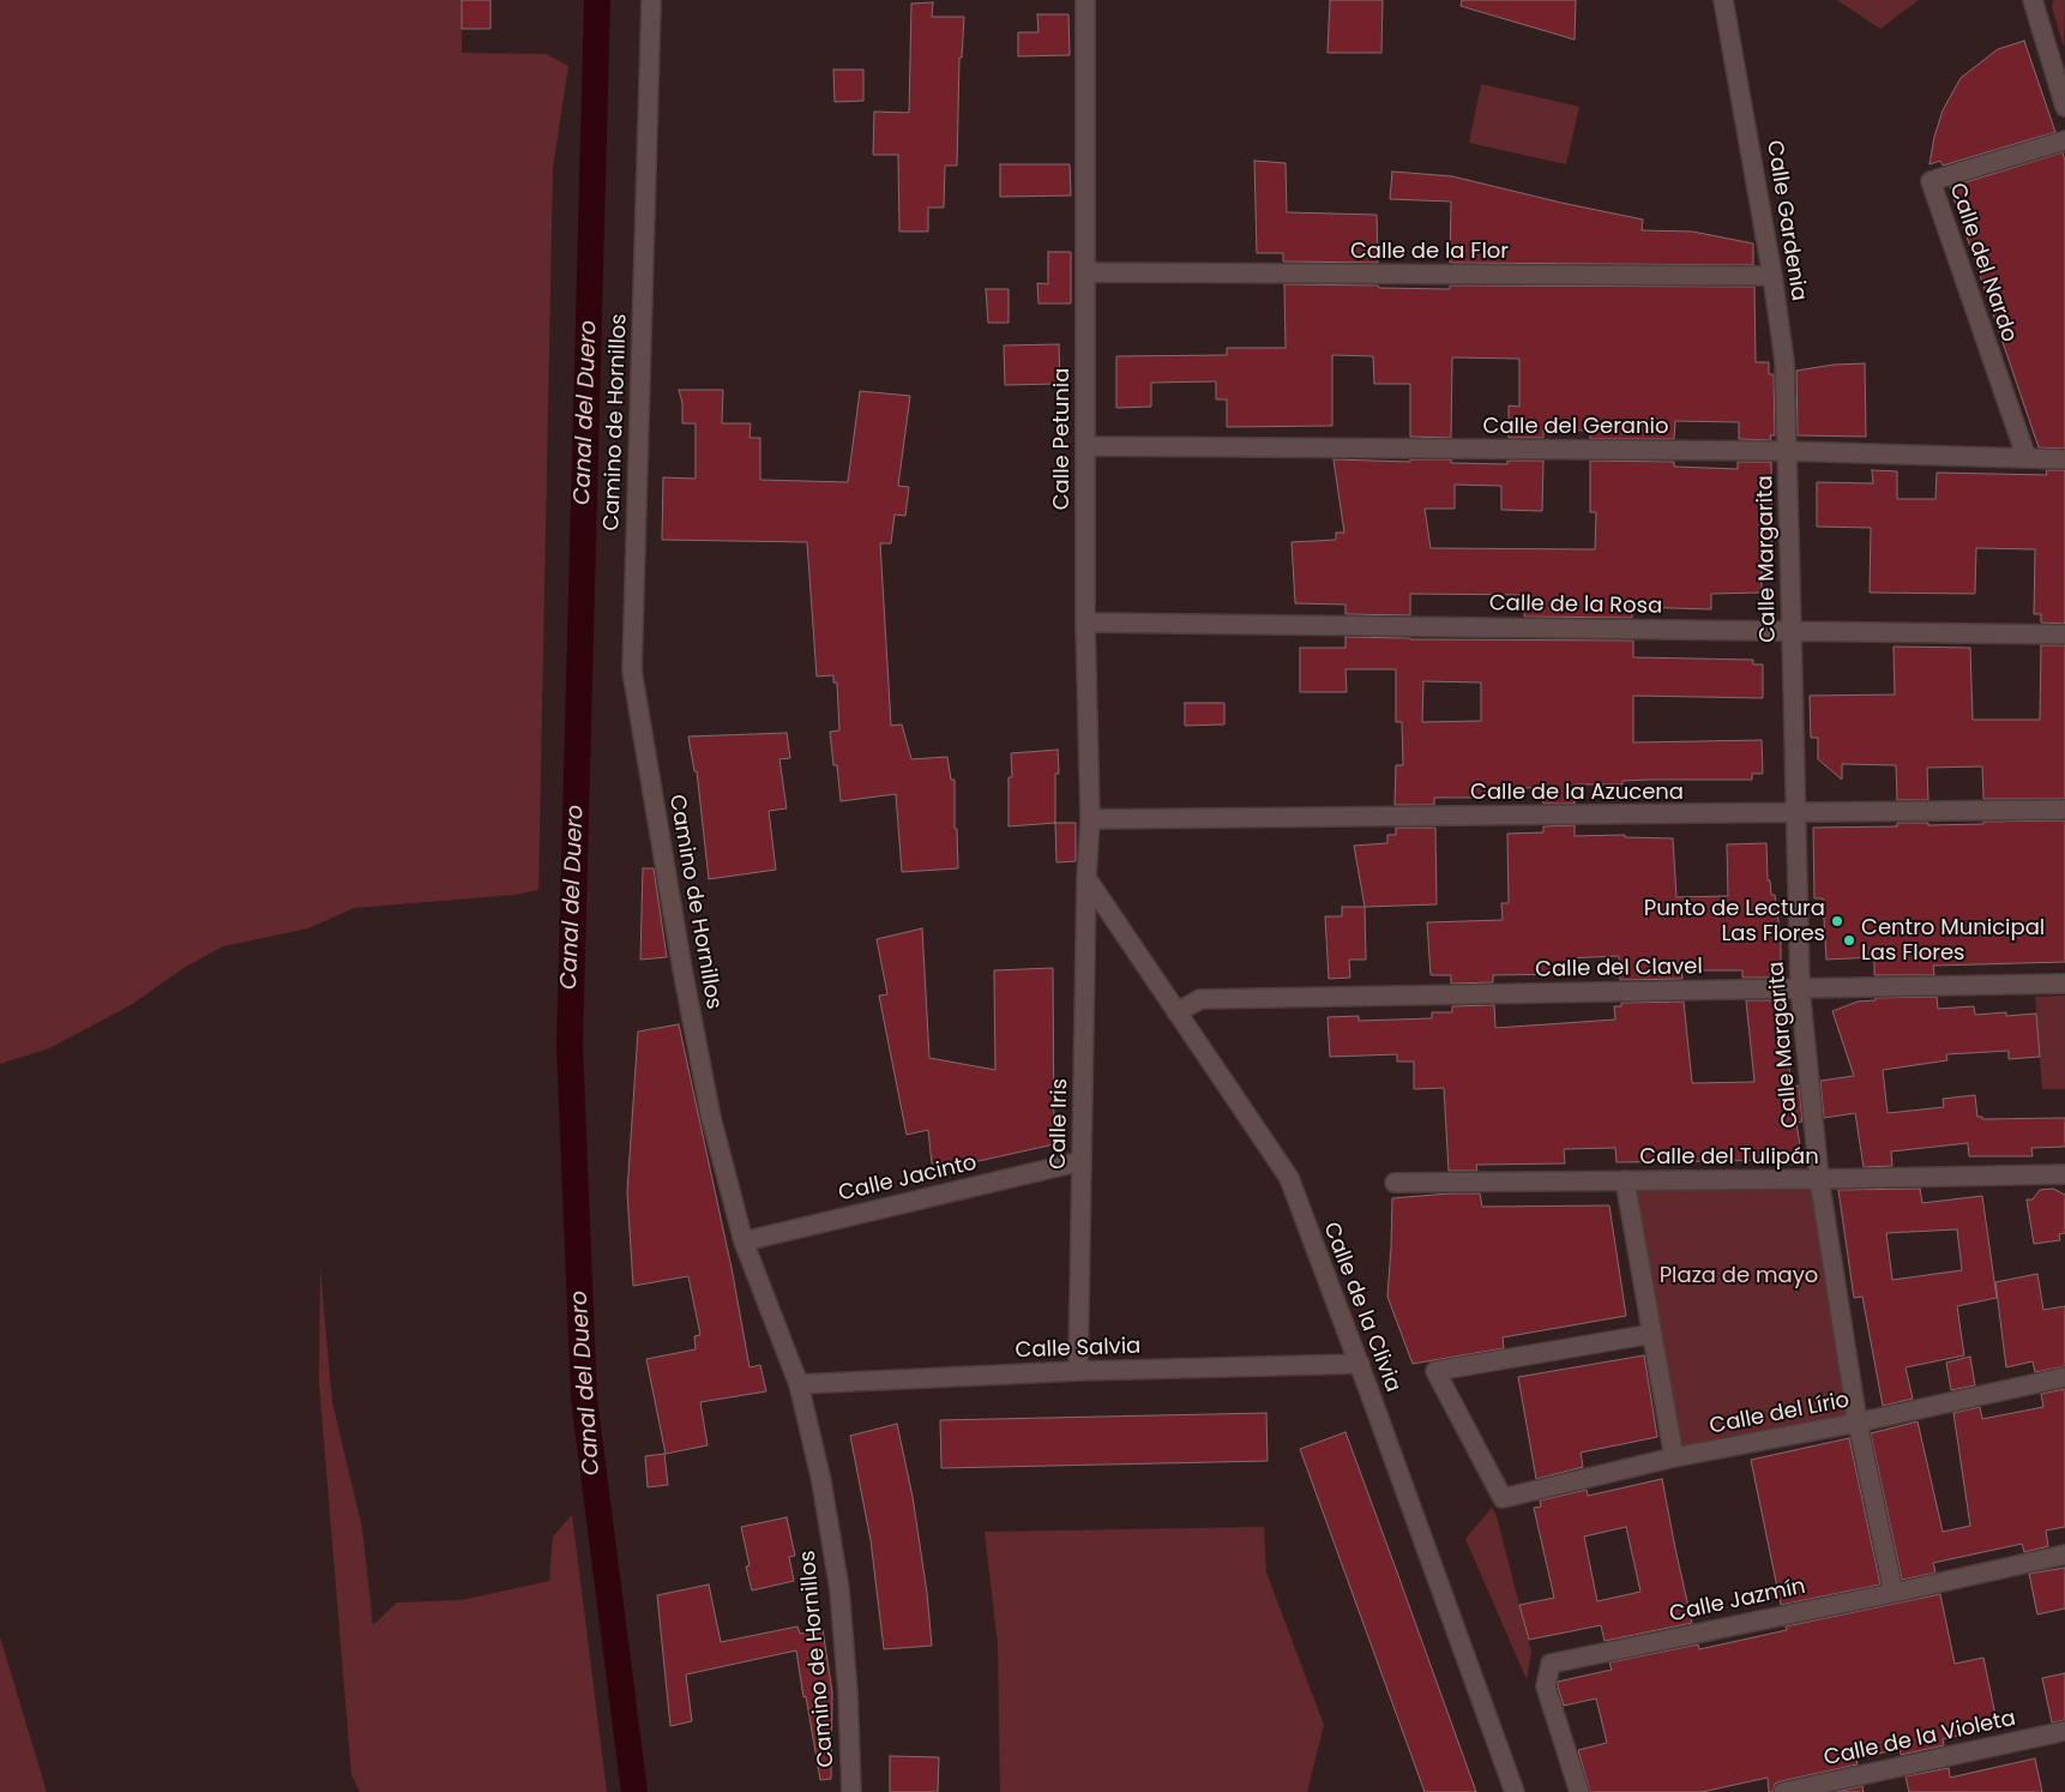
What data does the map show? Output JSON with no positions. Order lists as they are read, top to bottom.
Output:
{
  "streets": {
    "street": [
      "Calle Gardenia",
      "Calle de la Flor",
      "Calle del Nardo",
      "Camino de Hornillos",
      "Calle del Geranio",
      "Calle Petunia",
      "Calle Margarita",
      "Calle de la Rosa",
      "Calle de la Azucena",
      "Calle del Clavel",
      "Calle Iris",
      "Calle del Tulipán",
      "Calle Jacinto",
      "Calle de la Clivia",
      "Calle Salvia",
      "Calle del Lírio",
      "Calle Jazmín",
      "Calle de la Violeta"
    ]
  },
  "crossings": [
    ["Calle Gardenia", "Calle de la Flor"],
    ["Calle Gardenia", "Calle del Geranio"],
    ["Calle Gardenia", "Calle Margarita"],
    ["Calle de la Flor", "Calle Petunia"],
    ["Calle del Nardo", "Calle del Geranio"],
    ["Camino de Hornillos", "Calle Jacinto"],
    ["Camino de Hornillos", "Calle Salvia"],
    ["Calle del Geranio", "Calle Petunia"],
    ["Calle del Geranio", "Calle Margarita"],
    ["Calle Petunia", "Calle de la Rosa"],
    ["Calle Petunia", "Calle de la Azucena"],
    ["Calle Petunia", "Calle Iris"],
    ["Calle Petunia", "Calle de la Clivia"],
    ["Calle Margarita", "Calle de la Rosa"],
    ["Calle Margarita", "Calle de la Azucena"],
    ["Calle Margarita", "Calle del Clavel"],
    ["Calle Margarita", "Calle del Tulipán"],
    ["Calle Margarita", "Calle del Lírio"],
    ["Calle Margarita", "Calle Jazmín"],
    ["Calle del Clavel", "Calle de la Clivia"],
    ["Calle Iris", "Calle Jacinto"],
    ["Calle Iris", "Calle de la Clivia"],
    ["Calle Iris", "Calle Salvia"],
    ["Calle de la Clivia", "Calle Salvia"]
  ],
  "water": ["Canal del Duero"],
  "parks": ["Plaza de mayo"],
  "places": ["Punto de Lectura Las Flores", "Centro Municipal Las Flores"]
}
